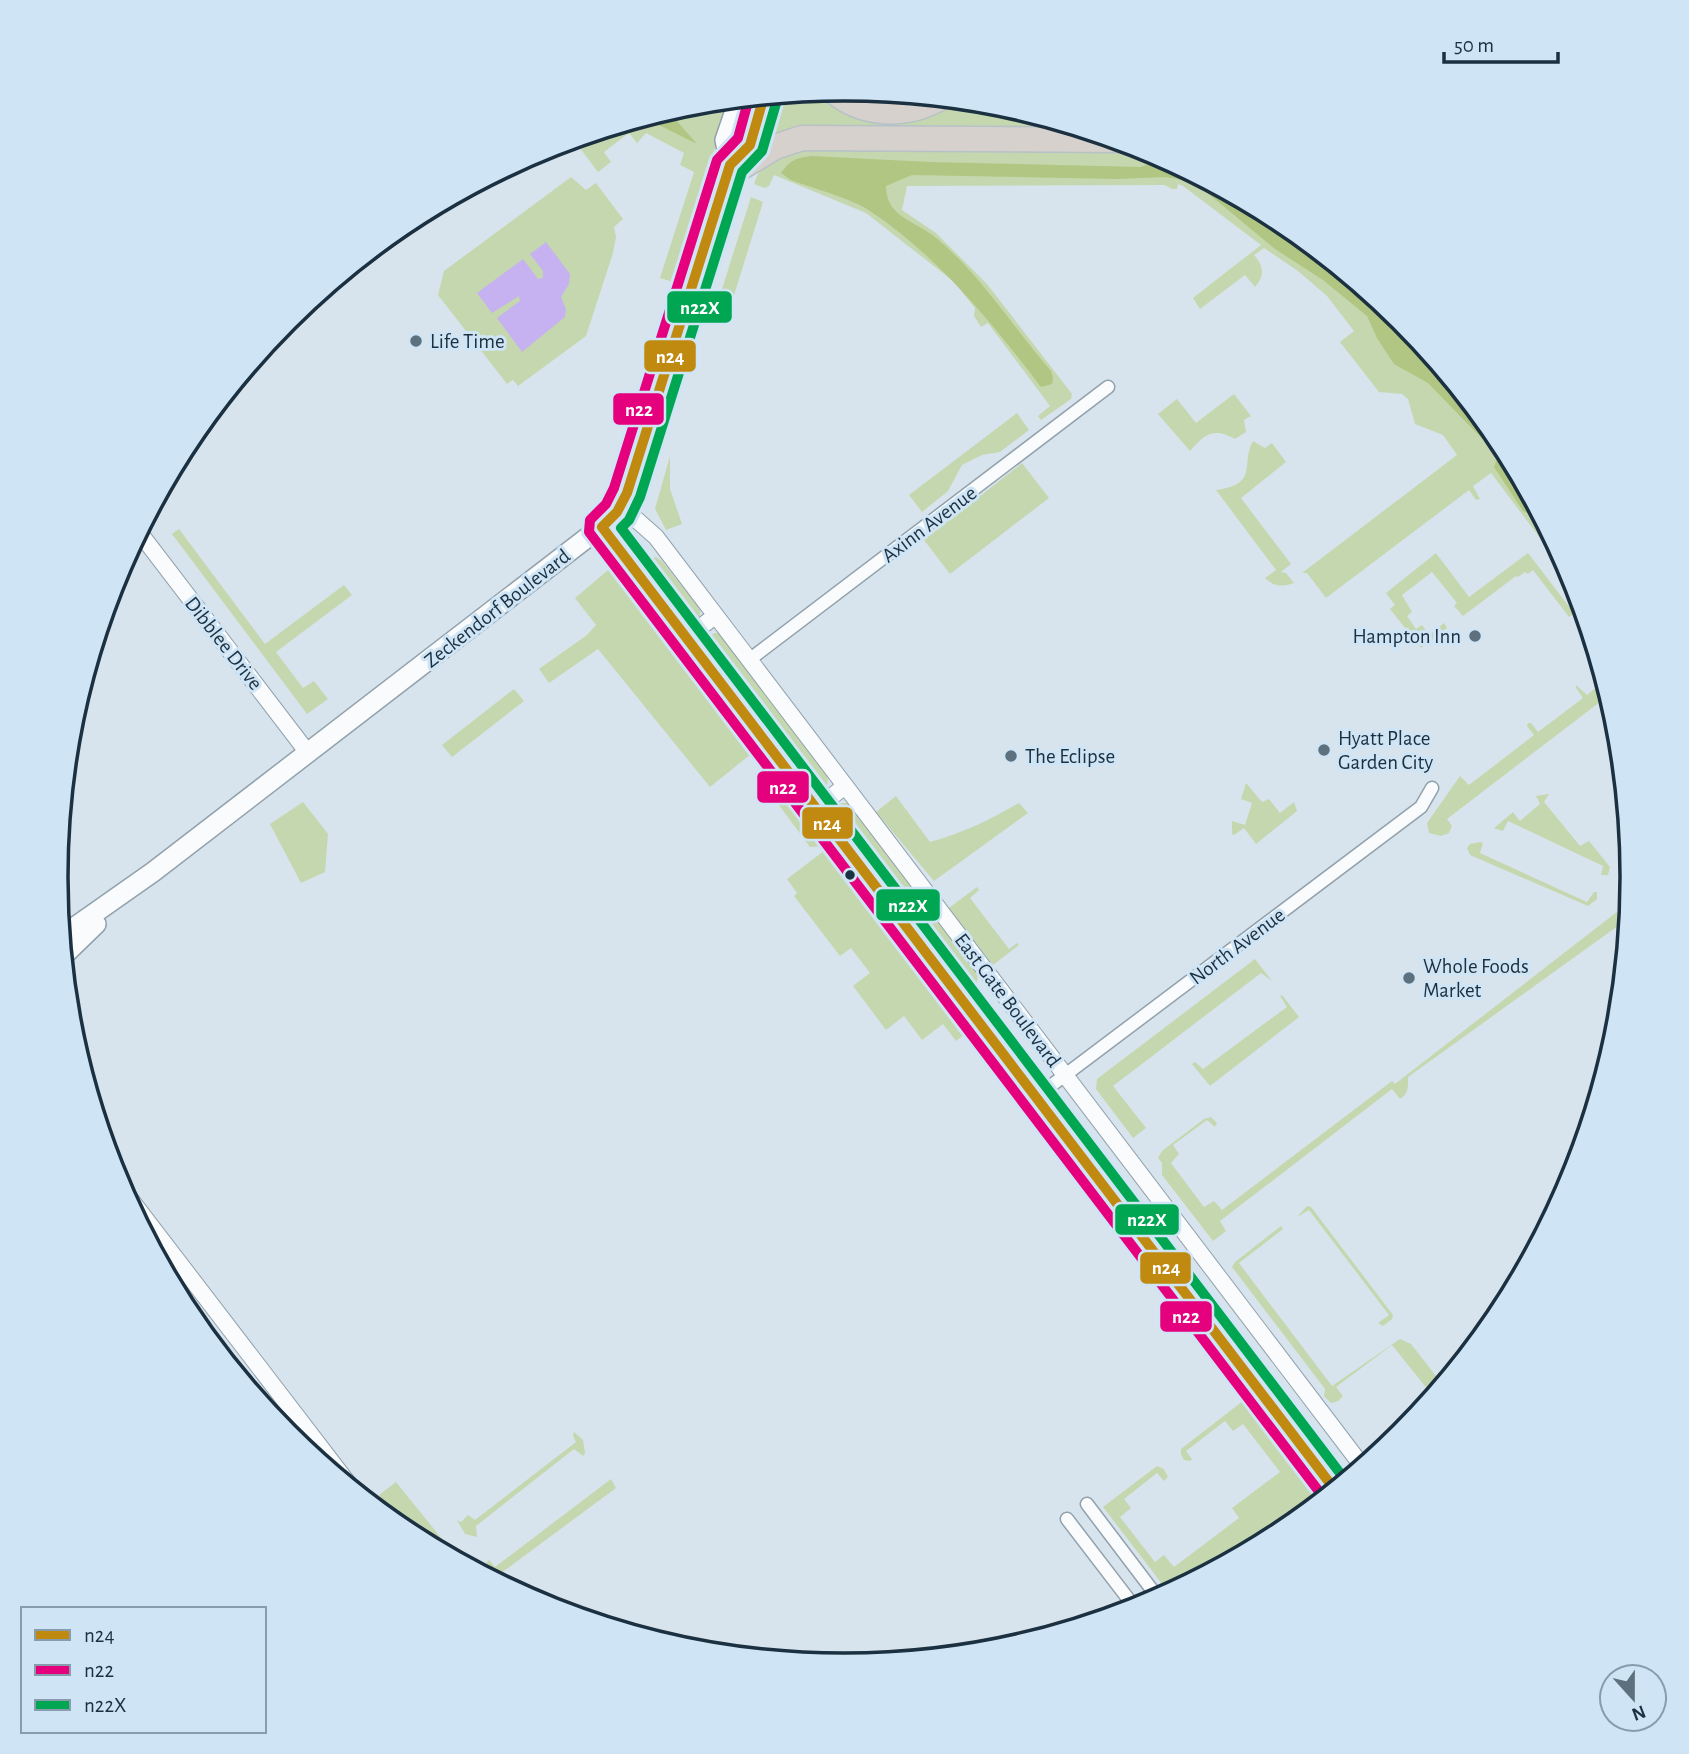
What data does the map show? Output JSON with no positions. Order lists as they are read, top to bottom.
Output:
{
  "streets": {
    "main road": ["Zeckendorf Boulevard"],
    "street": [
      "Axinn Avenue",
      "Dibblee Drive",
      "North Avenue",
      "East Gate Boulevard"
    ]
  },
  "crossings": [
    ["Axinn Avenue", "East Gate Boulevard"],
    ["Zeckendorf Boulevard", "Dibblee Drive"],
    ["Zeckendorf Boulevard", "East Gate Boulevard"],
    ["North Avenue", "East Gate Boulevard"]
  ],
  "places": [
    "Life Time",
    "Hampton Inn",
    "Hyatt Place Garden City",
    "The Eclipse",
    "Whole Foods Market"
  ],
  "lines": ["transit line n22X", "transit line n24", "transit line n22"],
  "legend": ["n24", "n22", "n22X"],
  "scale_bar": "50 m",
  "north": "bottom"
}
